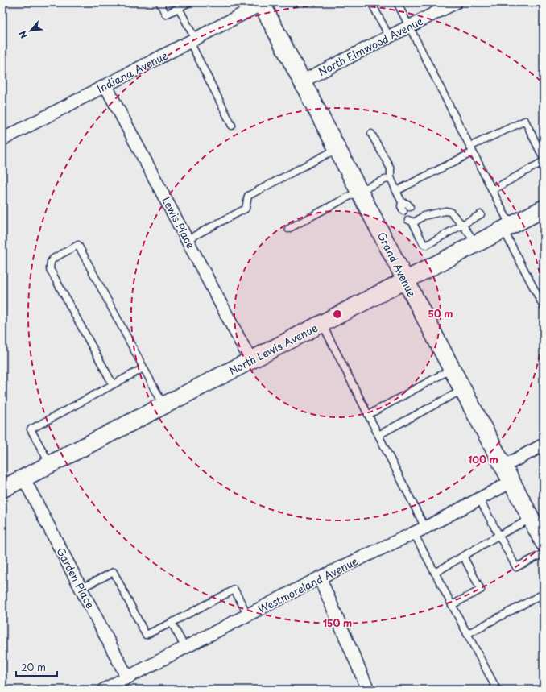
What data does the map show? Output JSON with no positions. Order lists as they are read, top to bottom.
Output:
{
  "streets": {
    "main road": ["Grand Avenue", "North Lewis Avenue"],
    "street": [
      "North Elmwood Avenue",
      "Indiana Avenue",
      "Lewis Place",
      "Garden Place",
      "Westmoreland Avenue"
    ]
  },
  "crossings": [
    ["North Elmwood Avenue", "Grand Avenue"],
    ["Indiana Avenue", "Lewis Place"],
    ["Indiana Avenue", "Grand Avenue"],
    ["Lewis Place", "North Lewis Avenue"],
    ["Grand Avenue", "North Lewis Avenue"],
    ["Grand Avenue", "Westmoreland Avenue"],
    ["North Lewis Avenue", "Garden Place"],
    ["Garden Place", "Westmoreland Avenue"]
  ],
  "scale_bar": "20 m",
  "north": "bottom left",
  "rings": ["50 m", "100 m", "150 m"]
}
